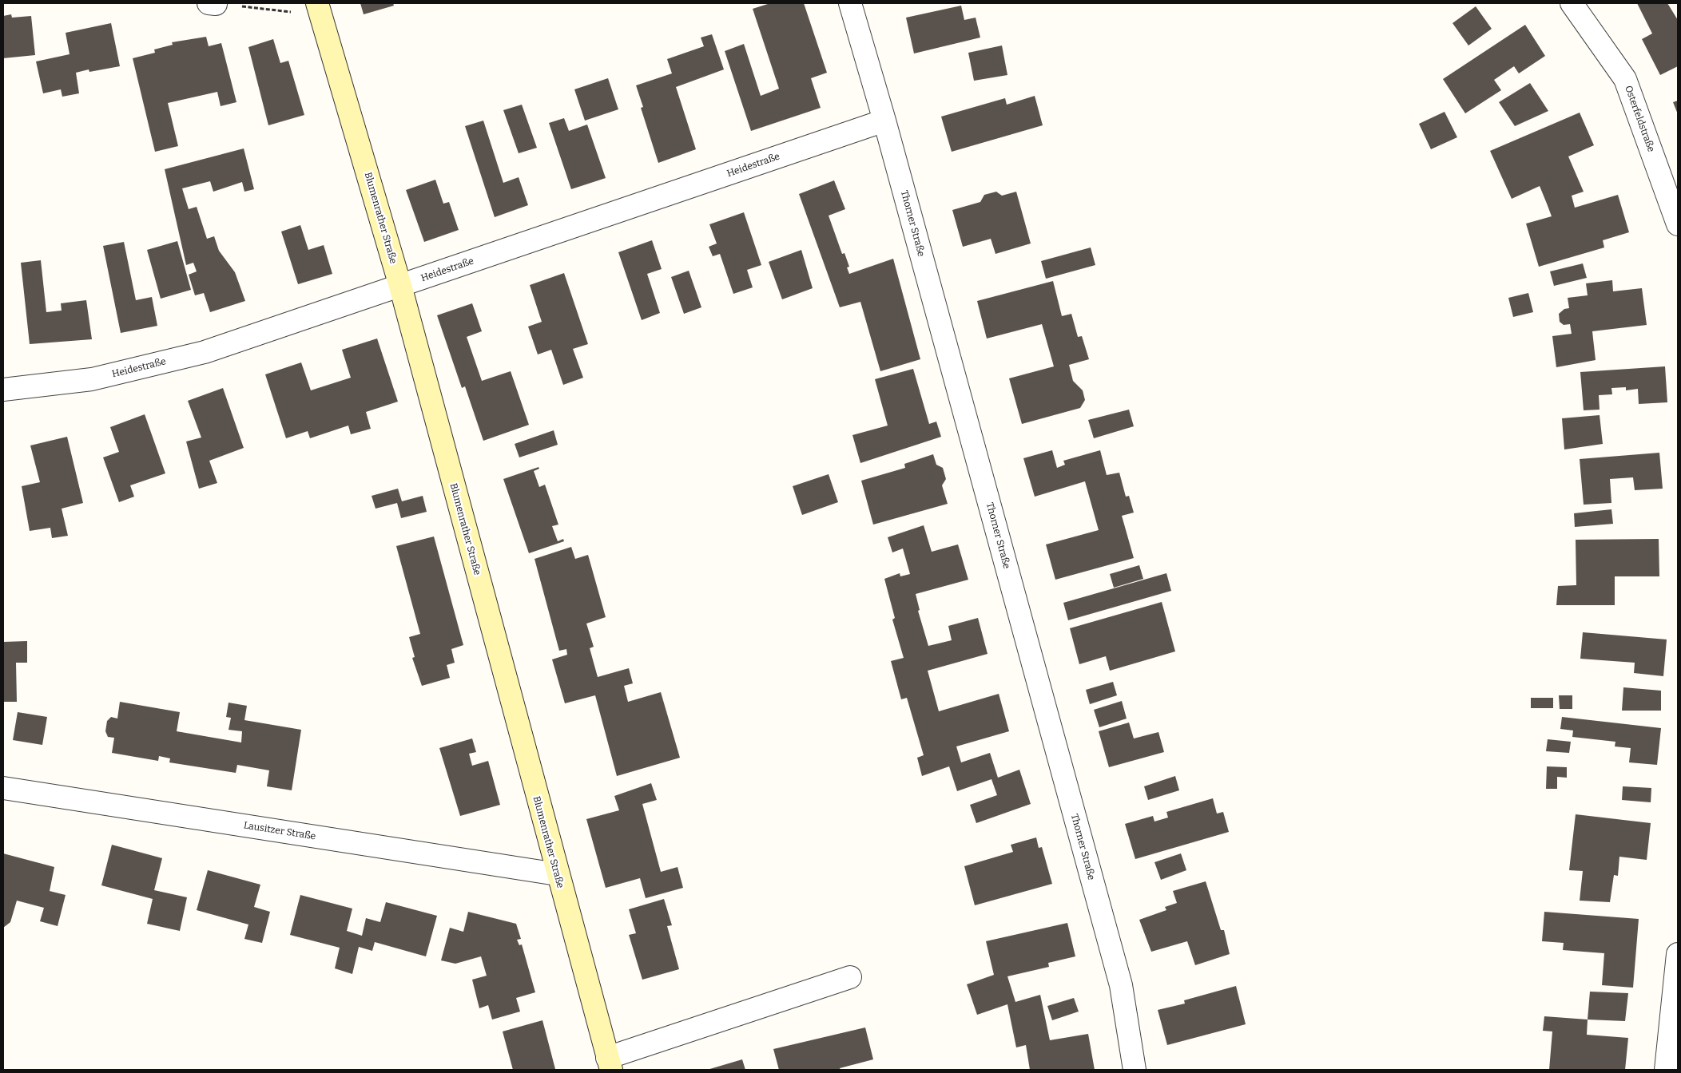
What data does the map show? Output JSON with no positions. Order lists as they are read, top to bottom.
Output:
{
  "streets": {
    "street": [
      "Osterfeldstraße",
      "Heidestraße",
      "Blumenrather Straße",
      "Thorner Straße",
      "Lausitzer Straße"
    ]
  },
  "crossings": [
    ["Heidestraße", "Blumenrather Straße"],
    ["Heidestraße", "Thorner Straße"],
    ["Blumenrather Straße", "Lausitzer Straße"]
  ]
}
